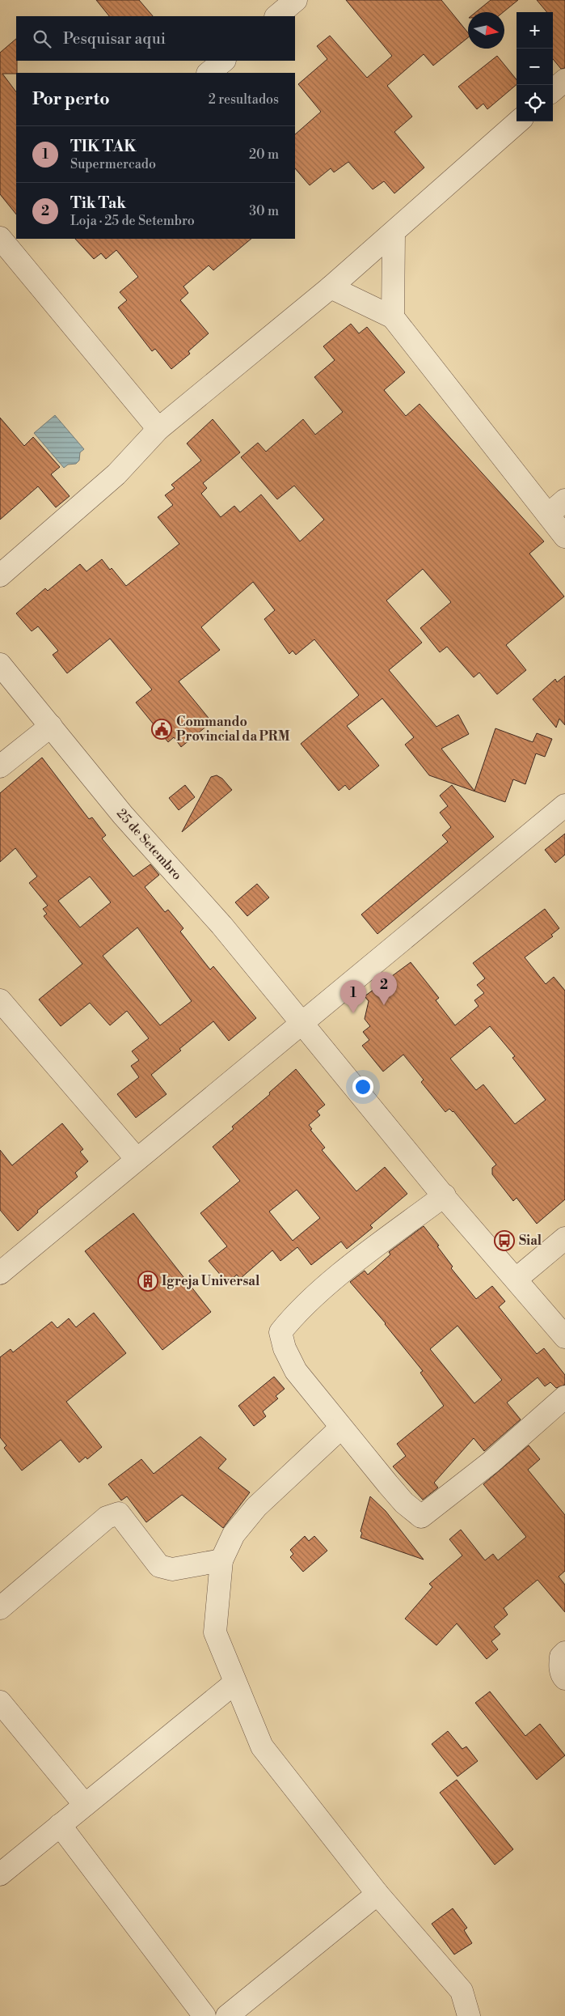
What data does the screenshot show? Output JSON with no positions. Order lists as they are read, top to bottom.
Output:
{
  "streets": {
    "street": ["25 de Setembro"]
  },
  "places": {
    "public building": ["Commando Provincial da PRM"],
    "bus stop": ["Sial"],
    "building": ["Igreja Universal"]
  },
  "north": "right",
  "page": {
    "map_buttons": ["+", "−"],
    "search": "Pesquisar aqui",
    "heading": ["Por perto", "2 resultados"],
    "list": [
      {
        "mark": "1",
        "name": "TIK TAK",
        "note": "Supermercado",
        "value": "20 m"
      },
      {
        "mark": "2",
        "name": "Tik Tak",
        "note": "Loja · 25 de Setembro",
        "value": "30 m"
      }
    ],
    "pins": ["2", "1"]
  }
}
